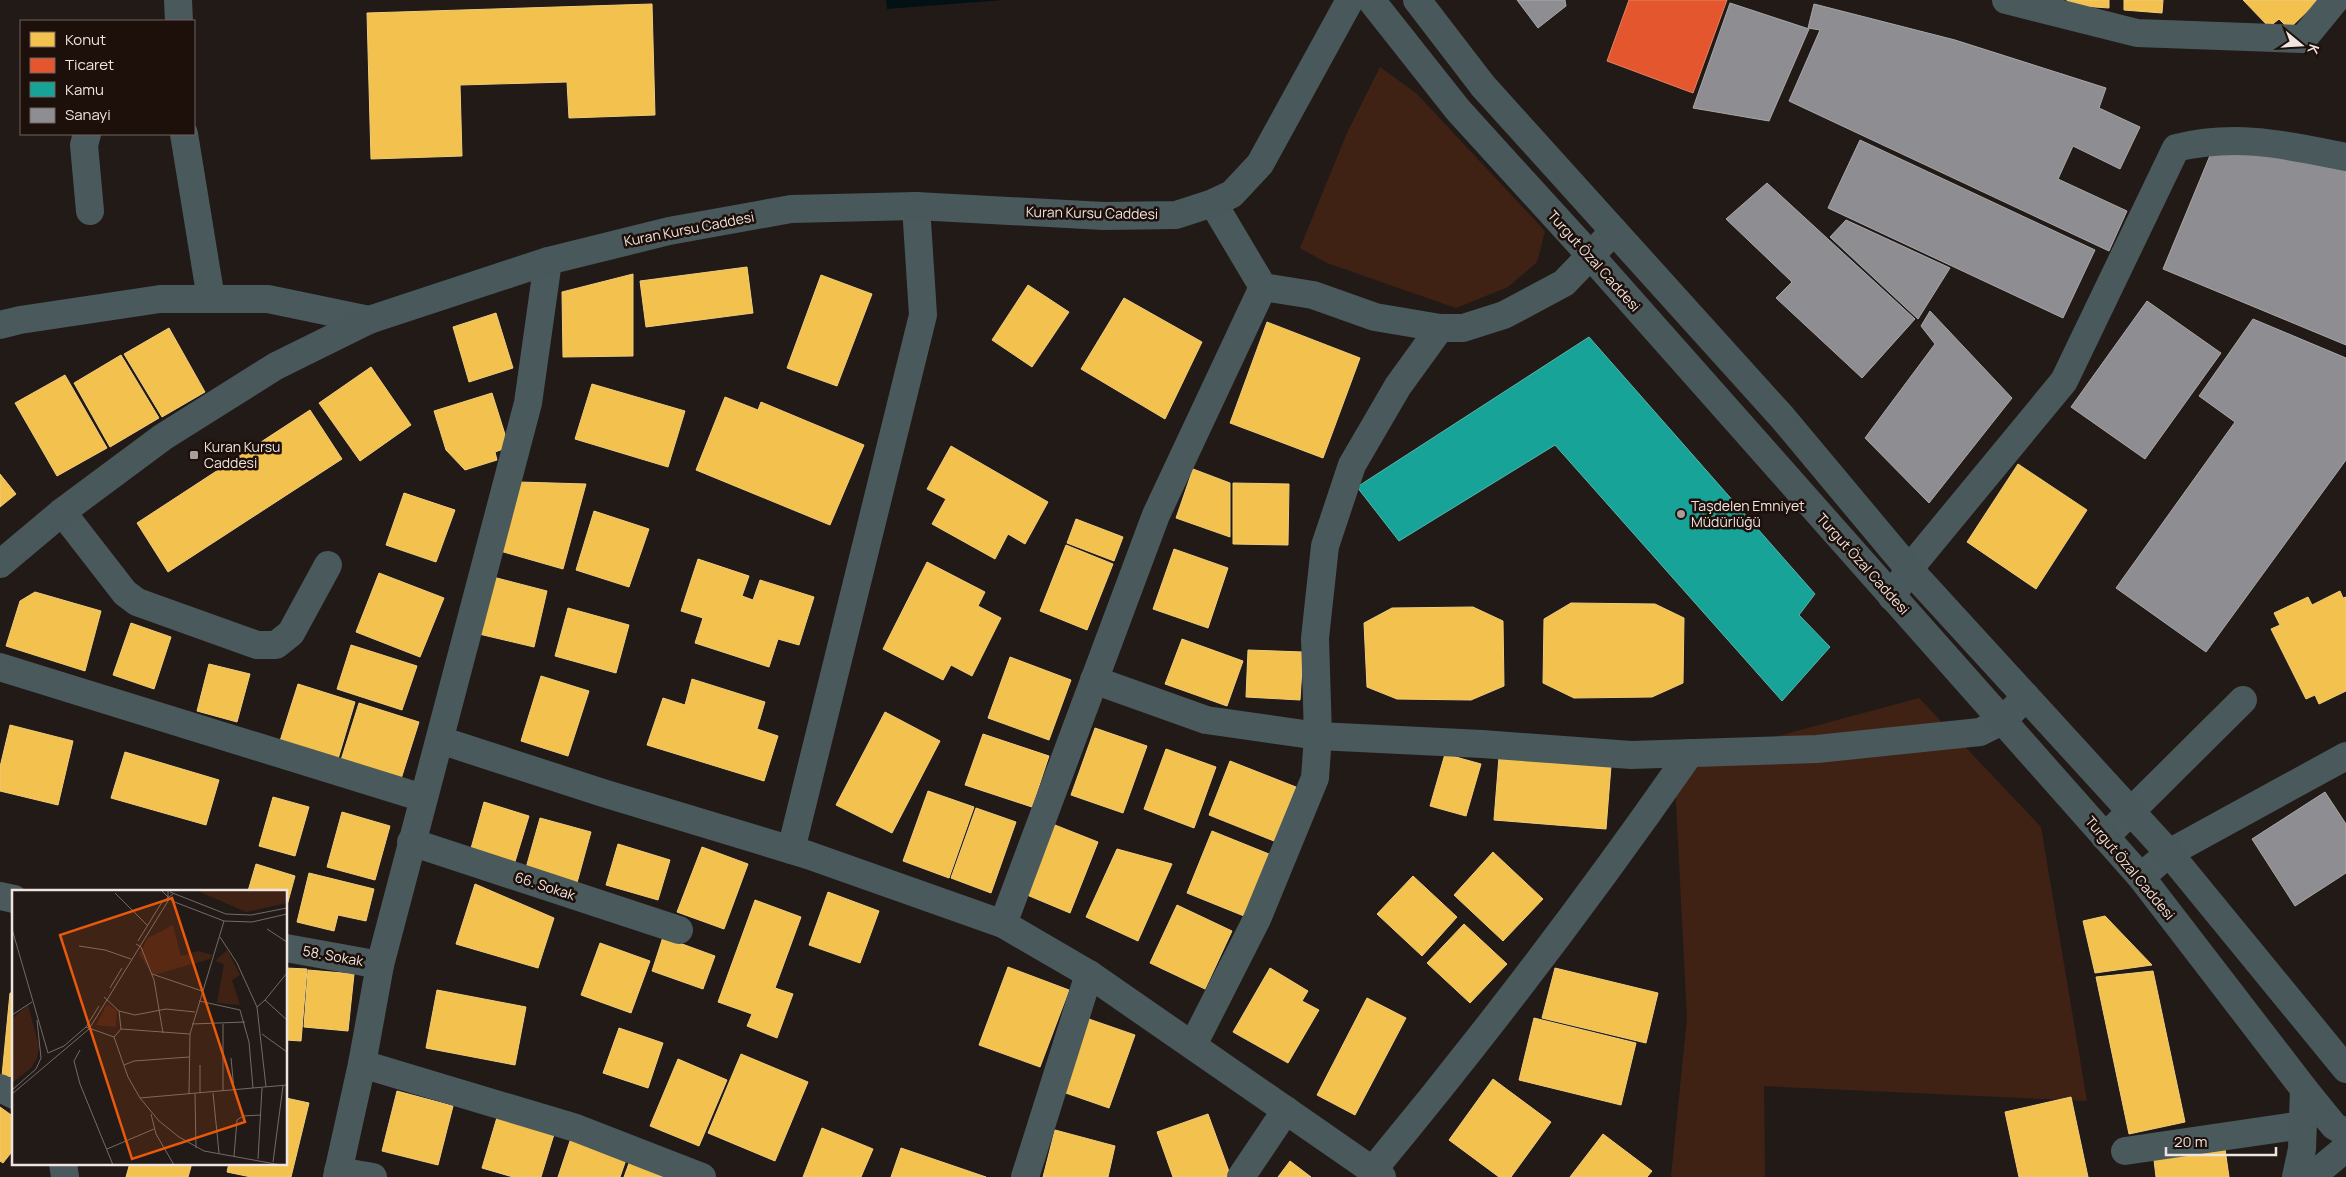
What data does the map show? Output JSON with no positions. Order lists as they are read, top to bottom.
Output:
{
  "streets": {
    "main road": ["Kuran Kursu Caddesi", "Turgut Özal Caddesi"],
    "street": ["66. Sokak", "58. Sokak"]
  },
  "places": {
    "transit": ["Kuran Kursu Caddesi"],
    "other": ["Taşdelen Emniyet Müdürlüğü"]
  },
  "legend": [
    "Konut",
    "Ticaret",
    "Kamu",
    "Sanayi"
  ],
  "scale_bar": "20 m",
  "north": "right"
}
